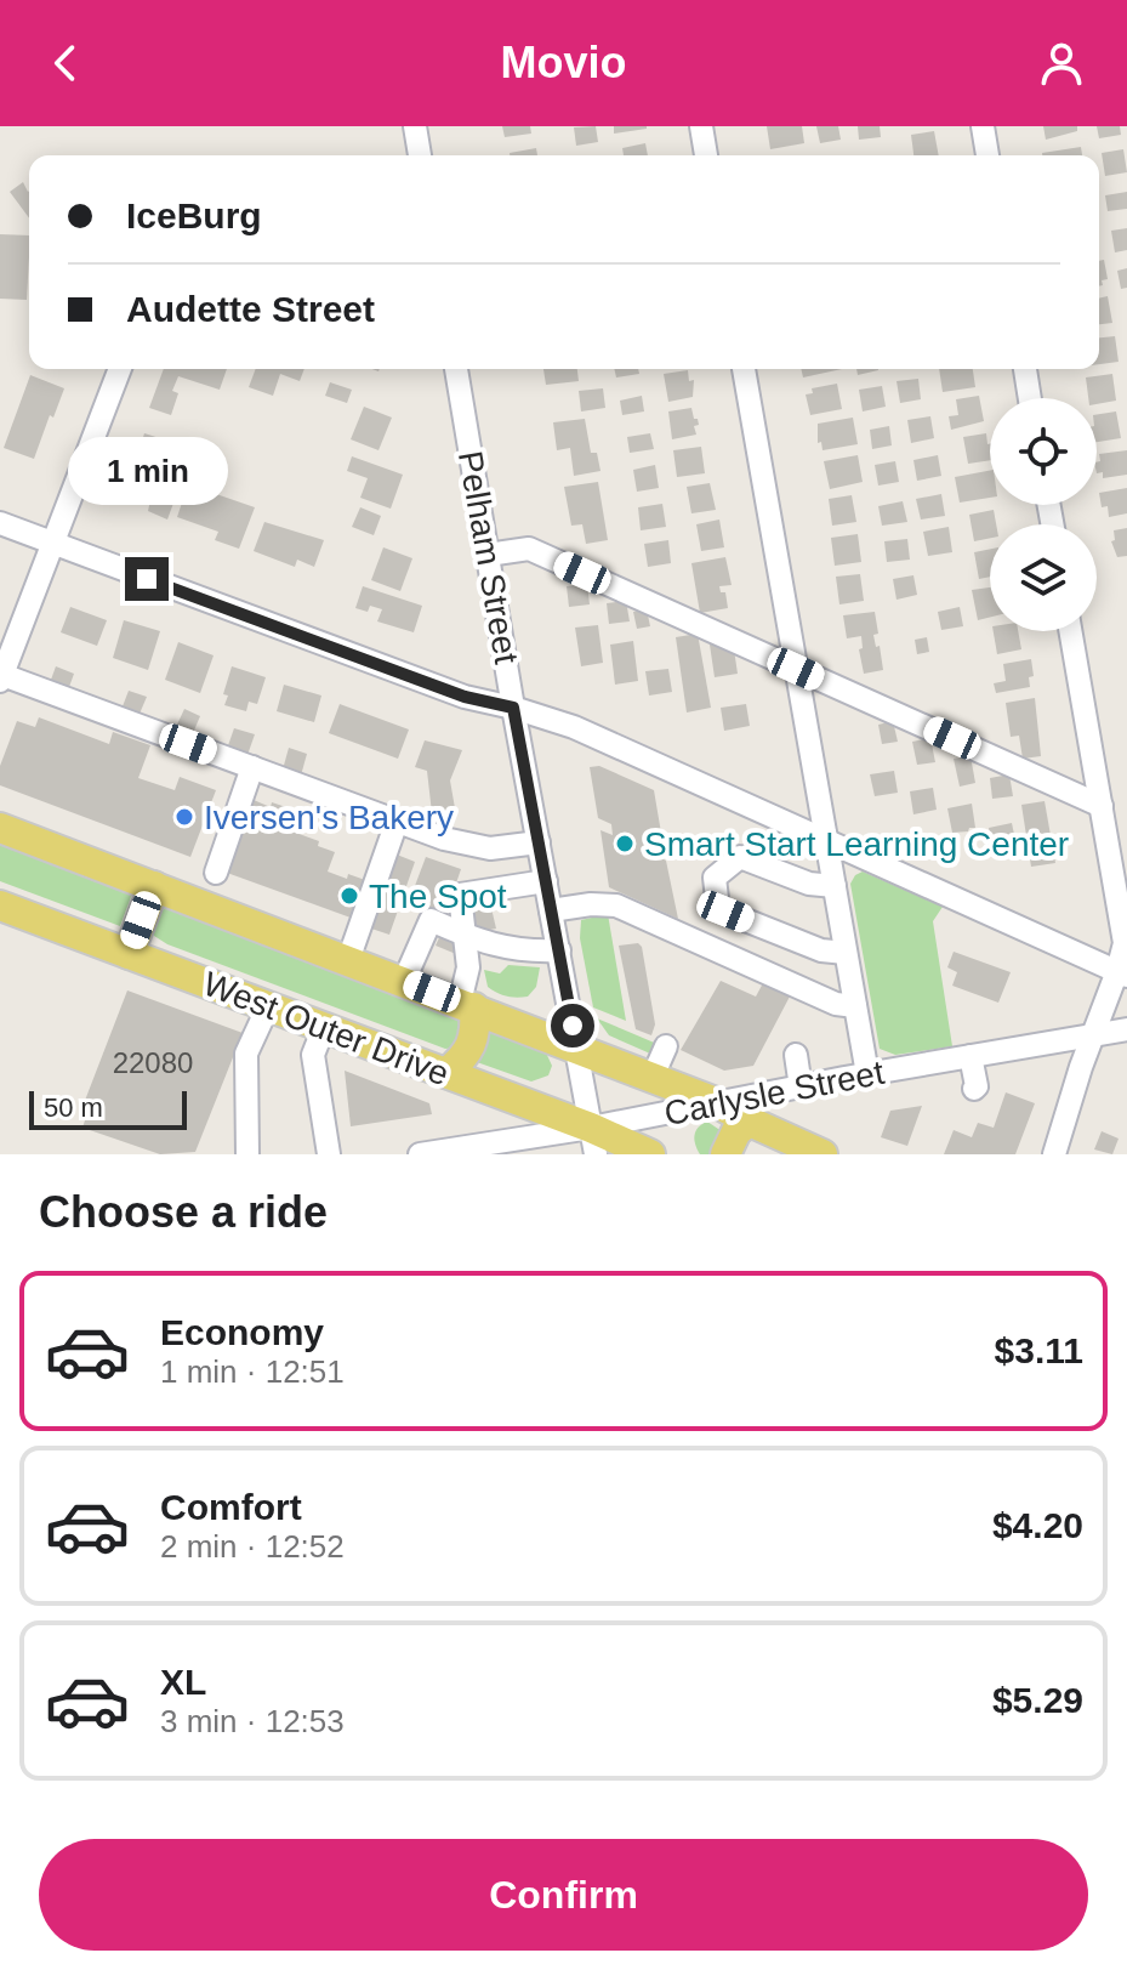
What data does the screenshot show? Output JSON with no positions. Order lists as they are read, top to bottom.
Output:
{
  "streets": {
    "main road": ["West Outer Drive"],
    "street": ["Pelham Street", "Carlysle Street"]
  },
  "crossings": [
    ["Pelham Street", "West Outer Drive"],
    ["Pelham Street", "Carlysle Street"],
    ["West Outer Drive", "Carlysle Street"]
  ],
  "places": ["Iversen's Bakery", "Smart Start Learning Center", "The Spot"],
  "house_numbers": ["22080"],
  "scale_bar": "50 m",
  "page": {
    "header": "Movio",
    "banner": ["IceBurg", "Audette Street"],
    "bubble": "1 min",
    "scale": "50 m",
    "heading": "Choose a ride",
    "list": [
      {
        "name": "Economy",
        "note": "1 min · 12:51",
        "value": "$3.11"
      },
      {
        "name": "Comfort",
        "note": "2 min · 12:52",
        "value": "$4.20"
      },
      {
        "name": "XL",
        "note": "3 min · 12:53",
        "value": "$5.29"
      }
    ],
    "buttons": "Confirm"
  }
}
